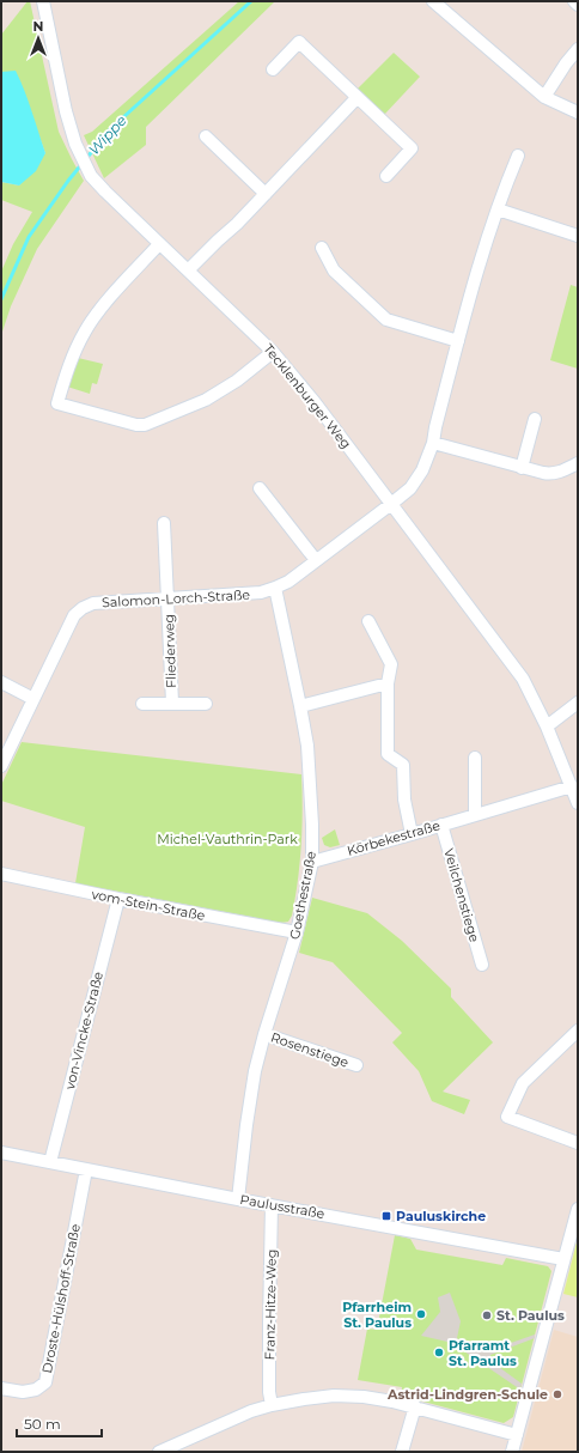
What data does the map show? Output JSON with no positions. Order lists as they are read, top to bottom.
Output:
{
  "streets": {
    "street": [
      "Tecklenburger Weg",
      "Salomon-Lorch-Straße",
      "Fliederweg",
      "Körbekestraße",
      "Goethestraße",
      "Veilchenstiege",
      "vom-Stein-Straße",
      "von-Vincke-Straße",
      "Rosenstiege",
      "Paulusstraße",
      "Droste-Hülshoff-Straße",
      "Franz-Hitze-Weg"
    ]
  },
  "crossings": [
    ["Tecklenburger Weg", "Salomon-Lorch-Straße"],
    ["Tecklenburger Weg", "Körbekestraße"],
    ["Salomon-Lorch-Straße", "Fliederweg"],
    ["Salomon-Lorch-Straße", "Goethestraße"],
    ["Körbekestraße", "Goethestraße"],
    ["Körbekestraße", "Veilchenstiege"],
    ["Goethestraße", "vom-Stein-Straße"],
    ["Goethestraße", "Rosenstiege"],
    ["Goethestraße", "Paulusstraße"],
    ["vom-Stein-Straße", "von-Vincke-Straße"],
    ["von-Vincke-Straße", "Paulusstraße"],
    ["Paulusstraße", "Droste-Hülshoff-Straße"],
    ["Paulusstraße", "Franz-Hitze-Weg"]
  ],
  "water": ["Wippe"],
  "parks": ["Michel-Vauthrin-Park"],
  "places": {
    "transit": ["Pauluskirche"],
    "other": [
      "Pfarrheim St. Paulus",
      "St. Paulus",
      "Pfarramt St. Paulus",
      "Astrid-Lindgren-Schule"
    ]
  },
  "scale_bar": "50 m",
  "north": "top"
}
